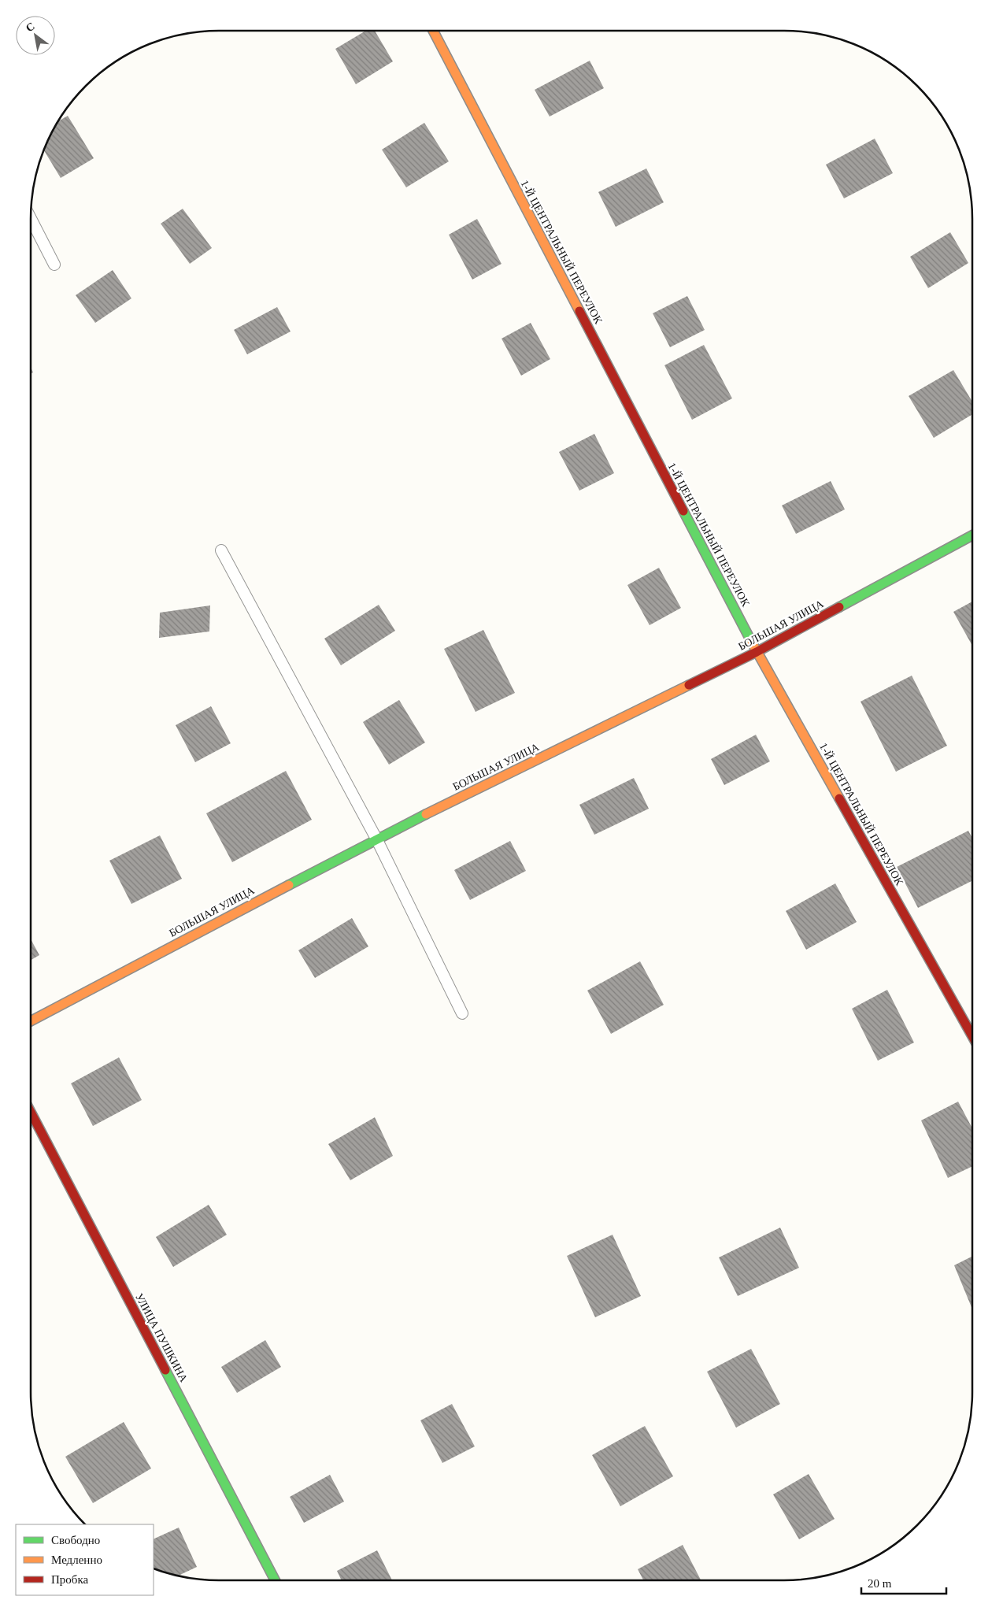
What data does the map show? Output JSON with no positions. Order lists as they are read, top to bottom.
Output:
{
  "streets": {
    "street": ["1-Й ЦЕНТРАЛЬНЫЙ ПЕРЕУЛОК", "БОЛЬШАЯ УЛИЦА", "УЛИЦА ПУШКИНА"]
  },
  "crossings": [
    ["1-Й ЦЕНТРАЛЬНЫЙ ПЕРЕУЛОК", "БОЛЬШАЯ УЛИЦА"]
  ],
  "legend": ["Свободно", "Медленно", "Пробка"],
  "scale_bar": "20 m",
  "north": "top left"
}
